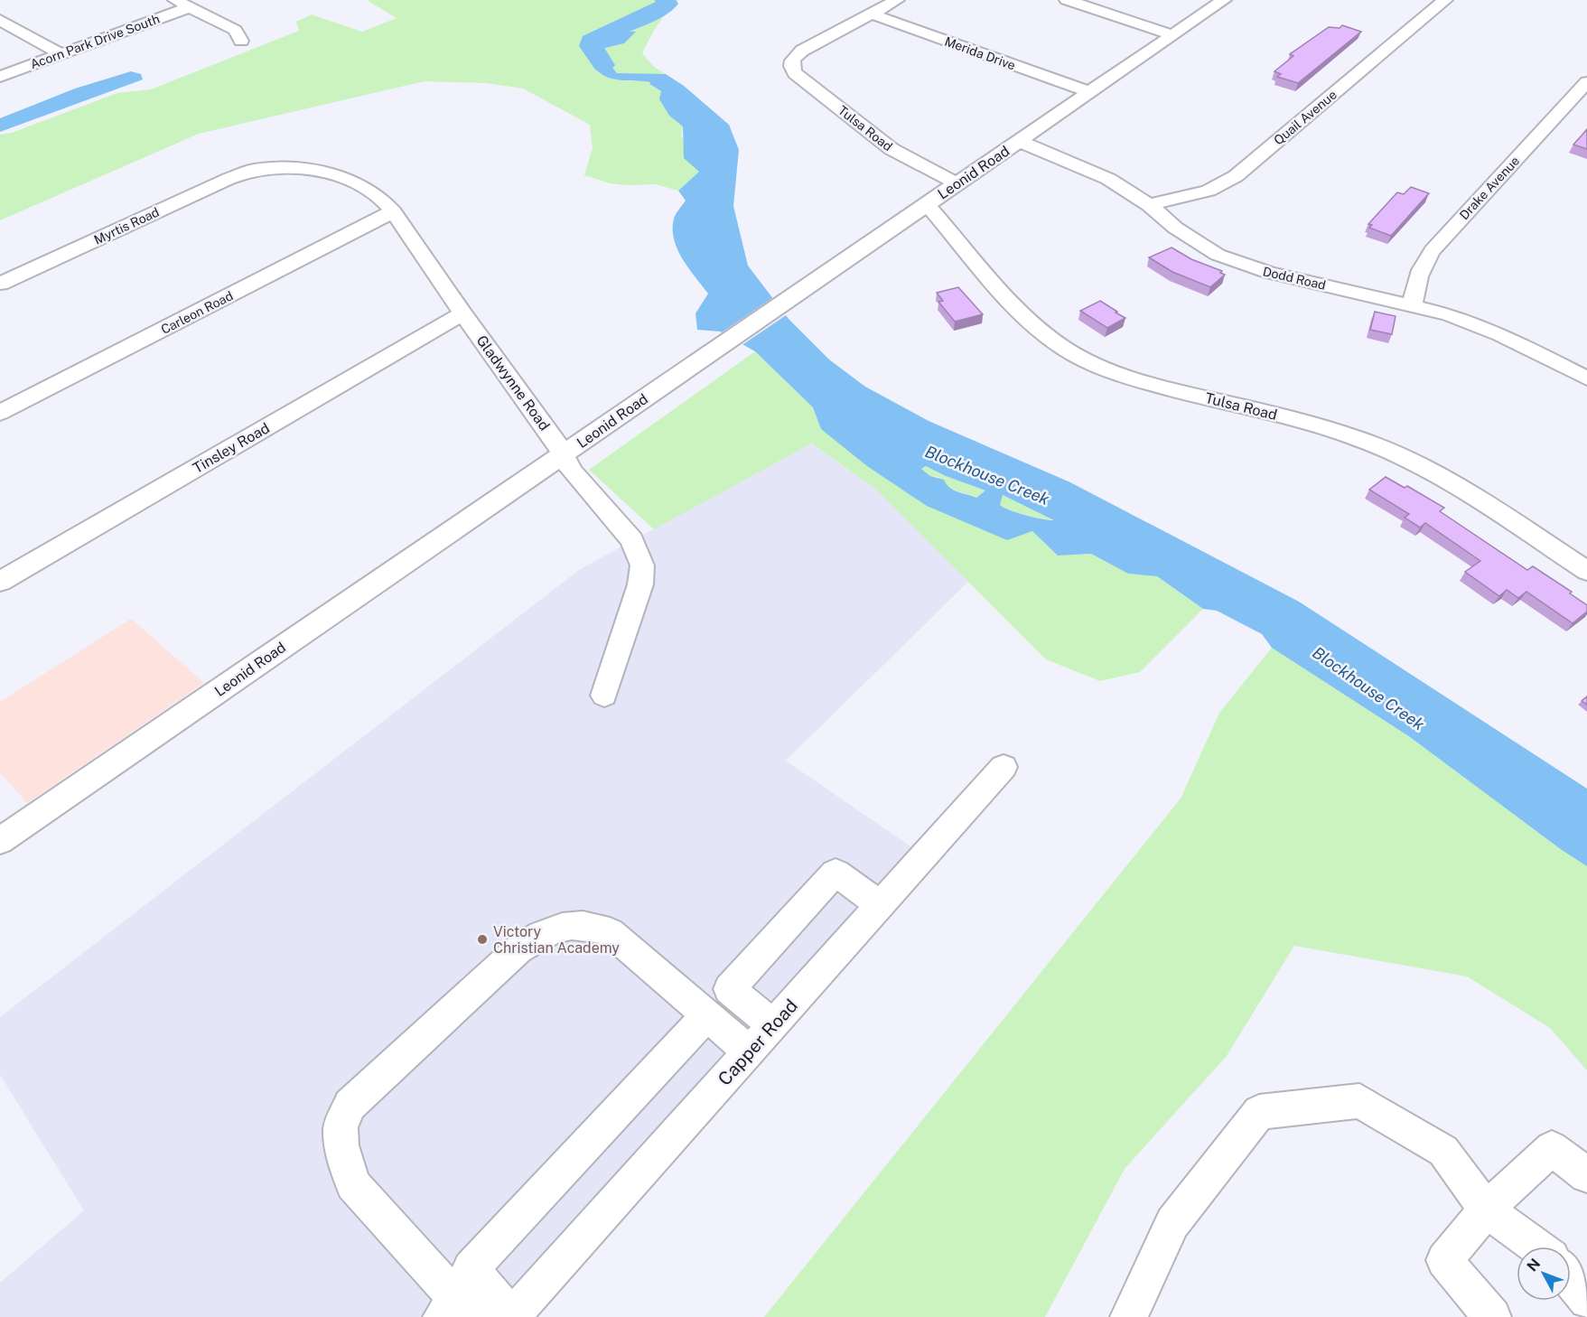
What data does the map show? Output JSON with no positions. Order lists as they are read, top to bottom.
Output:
{
  "streets": {
    "street": [
      "Acorn Park Drive South",
      "Merida Drive",
      "Quail Avenue",
      "Tulsa Road",
      "Leonid Road",
      "Drake Avenue",
      "Myrtis Road",
      "Dodd Road",
      "Carleon Road",
      "Gladwynne Road",
      "Tinsley Road",
      "Capper Road"
    ]
  },
  "crossings": [
    ["Merida Drive", "Tulsa Road"],
    ["Merida Drive", "Leonid Road"],
    ["Quail Avenue", "Dodd Road"],
    ["Tulsa Road", "Leonid Road"],
    ["Leonid Road", "Dodd Road"],
    ["Leonid Road", "Gladwynne Road"],
    ["Drake Avenue", "Dodd Road"],
    ["Myrtis Road", "Gladwynne Road"],
    ["Carleon Road", "Gladwynne Road"],
    ["Gladwynne Road", "Tinsley Road"]
  ],
  "water": ["Blockhouse Creek"],
  "places": ["Victory Christian Academy"],
  "north": "top left"
}
